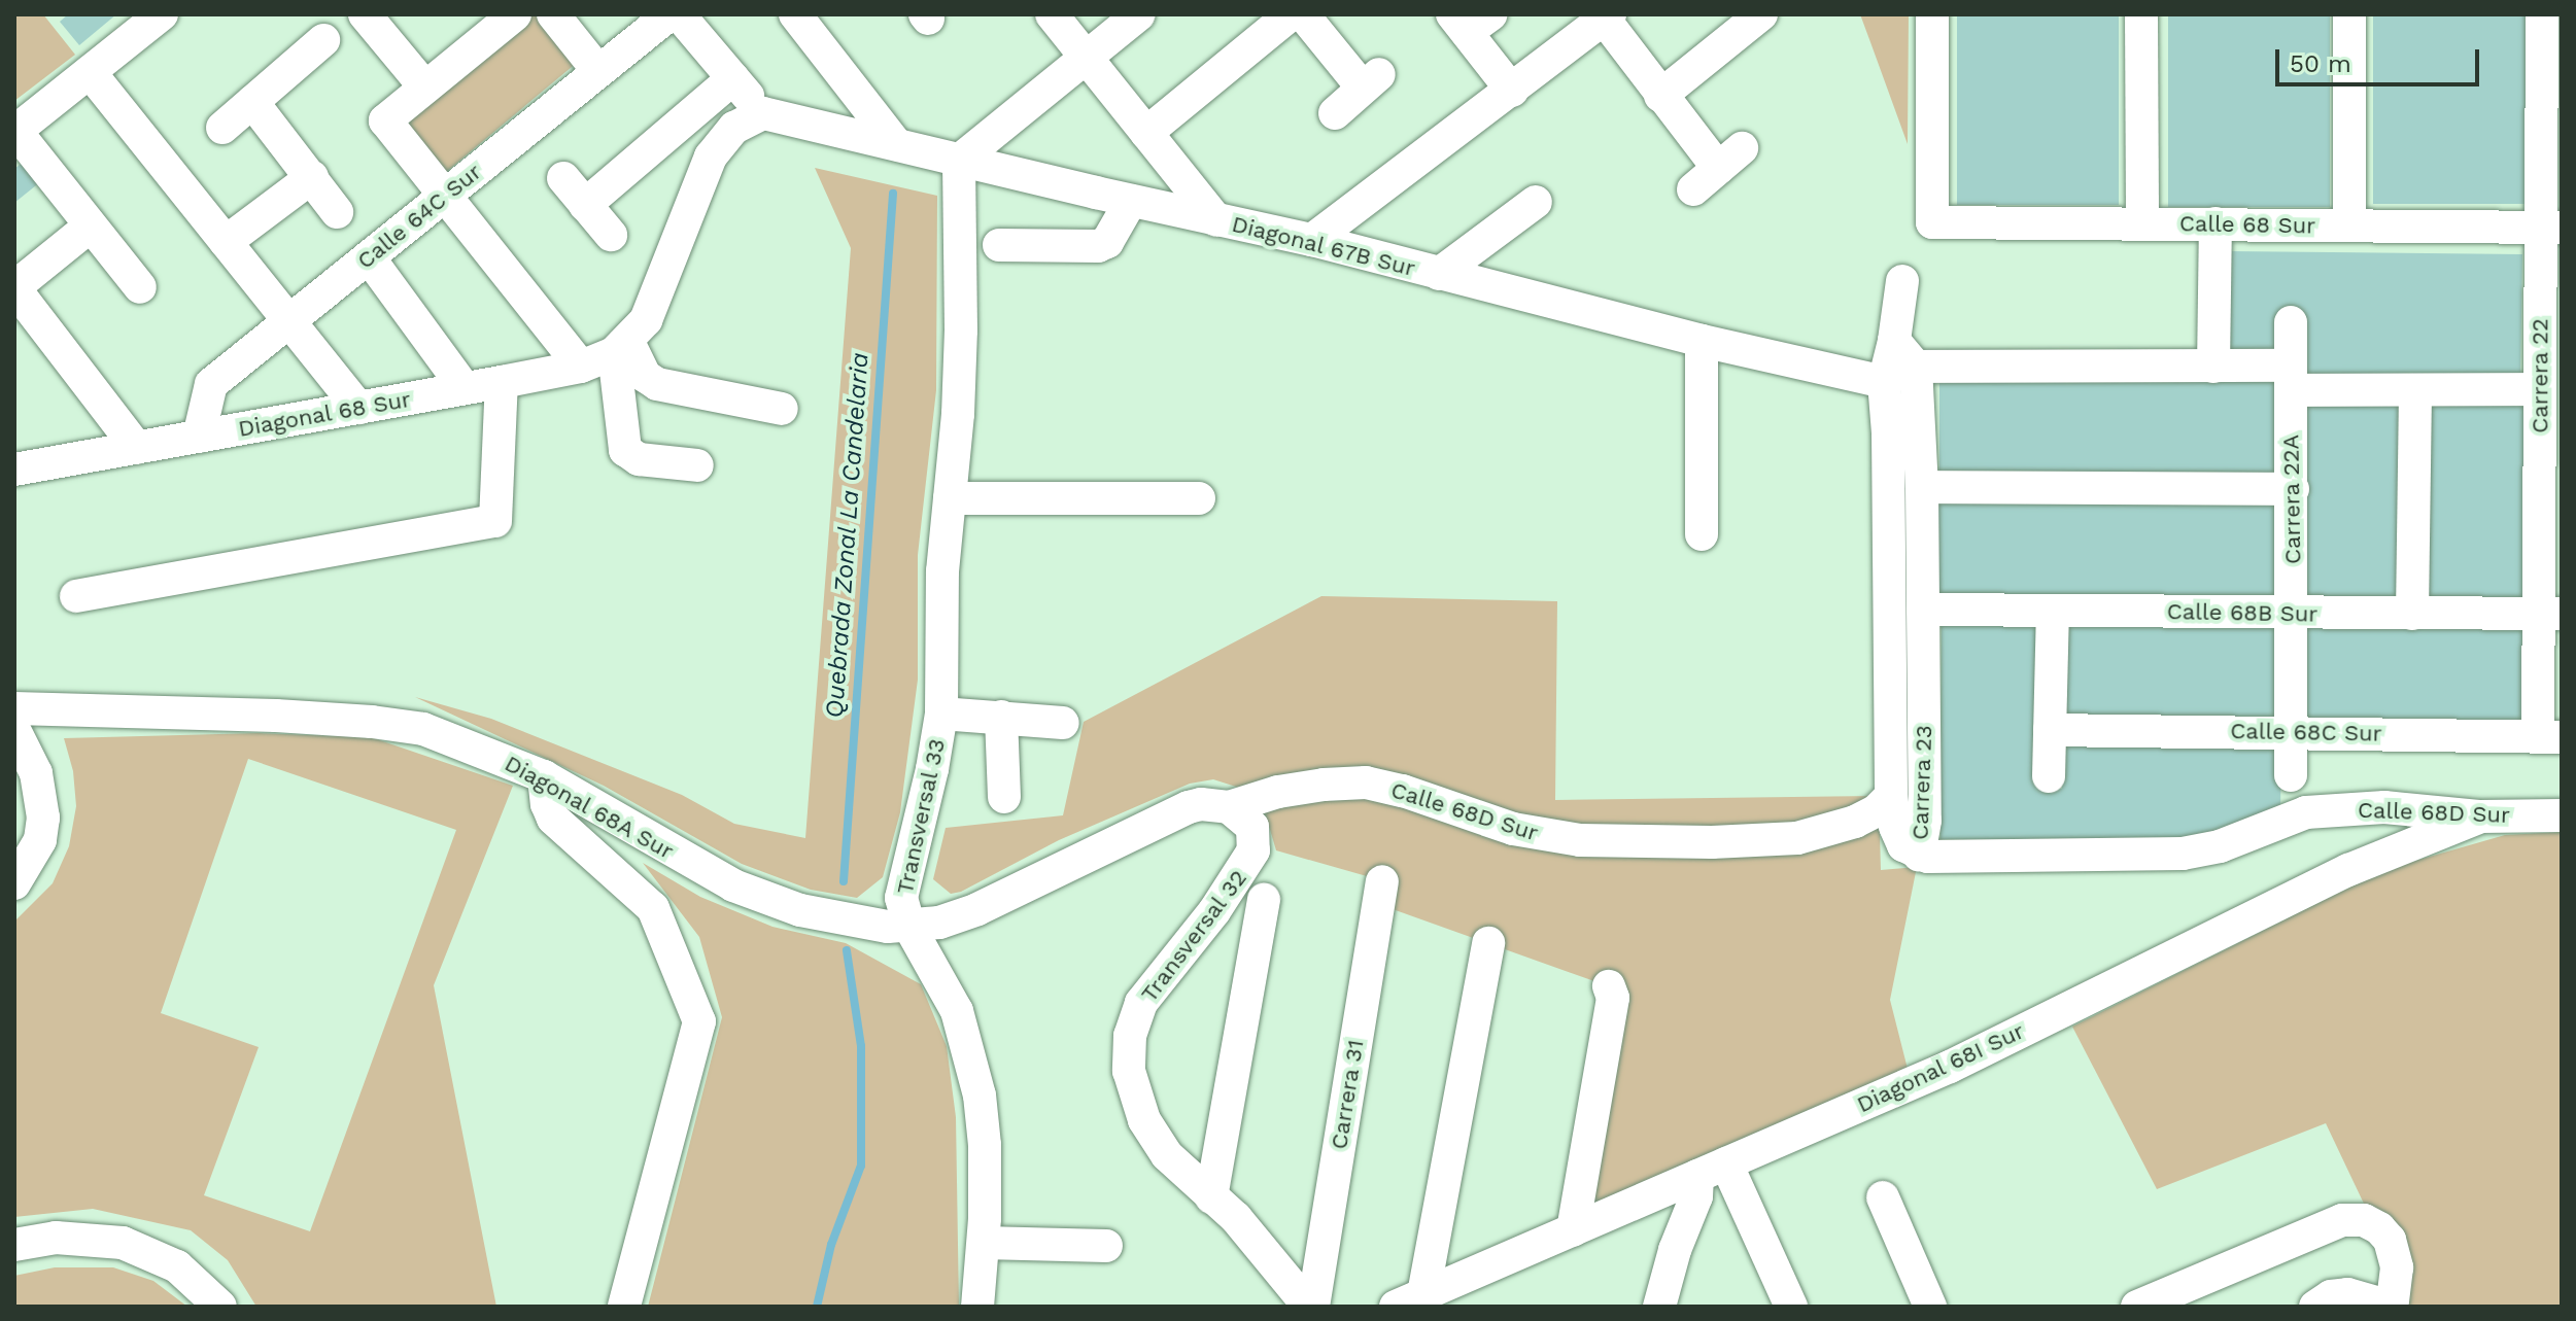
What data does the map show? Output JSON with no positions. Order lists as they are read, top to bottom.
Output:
{
  "streets": {
    "street": [
      "Calle 64C Sur",
      "Calle 68 Sur",
      "Diagonal 67B Sur",
      "Carrera 22",
      "Diagonal 68 Sur",
      "Carrera 22A",
      "Calle 68B Sur",
      "Calle 68C Sur",
      "Carrera 23",
      "Diagonal 68A Sur",
      "Calle 68D Sur",
      "Transversal 33",
      "Transversal 32",
      "Diagonal 68I Sur",
      "Carrera 31"
    ]
  },
  "crossings": [
    ["Calle 64C Sur", "Diagonal 68 Sur"],
    ["Calle 68 Sur", "Carrera 22"],
    ["Diagonal 67B Sur", "Carrera 23"],
    ["Diagonal 67B Sur", "Transversal 33"],
    ["Carrera 22", "Calle 68B Sur"],
    ["Carrera 22", "Calle 68C Sur"],
    ["Carrera 22A", "Calle 68B Sur"],
    ["Carrera 22A", "Calle 68C Sur"],
    ["Calle 68B Sur", "Carrera 23"],
    ["Carrera 23", "Calle 68D Sur"],
    ["Diagonal 68A Sur", "Calle 68D Sur"],
    ["Diagonal 68A Sur", "Transversal 33"],
    ["Calle 68D Sur", "Transversal 33"],
    ["Calle 68D Sur", "Transversal 32"],
    ["Calle 68D Sur", "Diagonal 68I Sur"],
    ["Transversal 32", "Carrera 31"]
  ],
  "water": ["Quebrada Zonal La Candelaria"],
  "scale_bar": "50 m"
}
